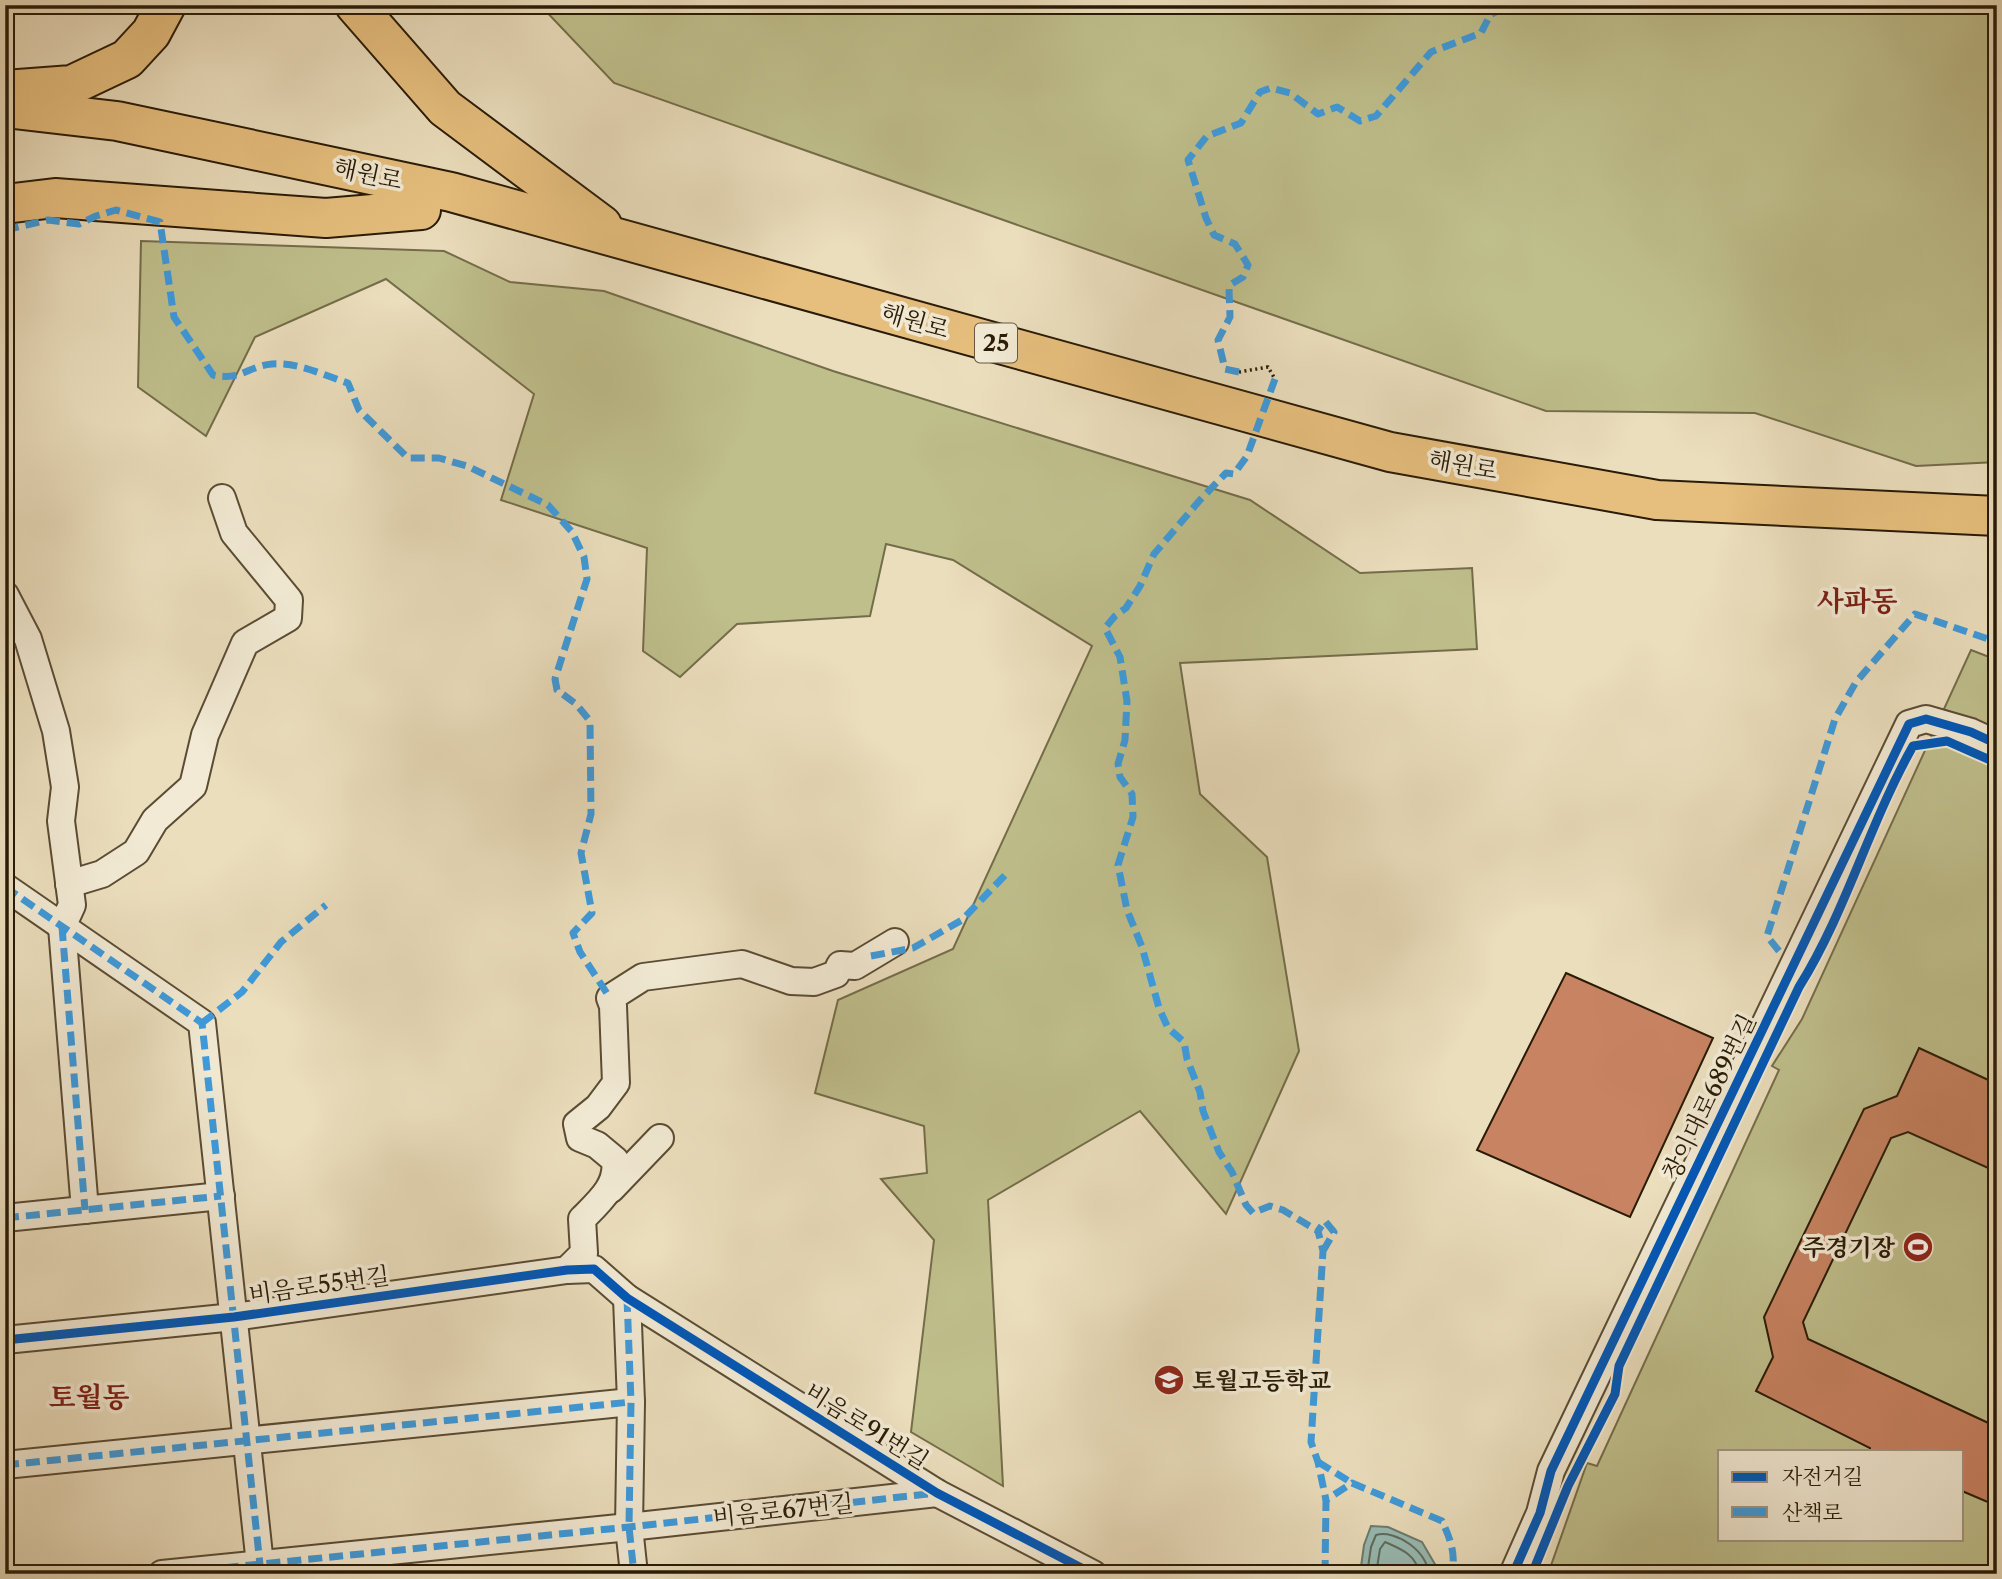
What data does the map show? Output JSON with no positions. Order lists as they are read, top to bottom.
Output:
{
  "streets": {
    "highway": ["해원로", "25"],
    "street": [
      "창이대로689번길",
      "비음로55번길",
      "비음로91번길",
      "비음로67번길"
    ]
  },
  "crossings": [
    ["비음로55번길", "비음로91번길"],
    ["비음로91번길", "비음로67번길"]
  ],
  "districts": ["사파동", "토월동"],
  "places": {
    "sports": ["주경기장"],
    "school or university": ["토월고등학교"]
  },
  "legend": ["자전거길", "산책로"]
}
